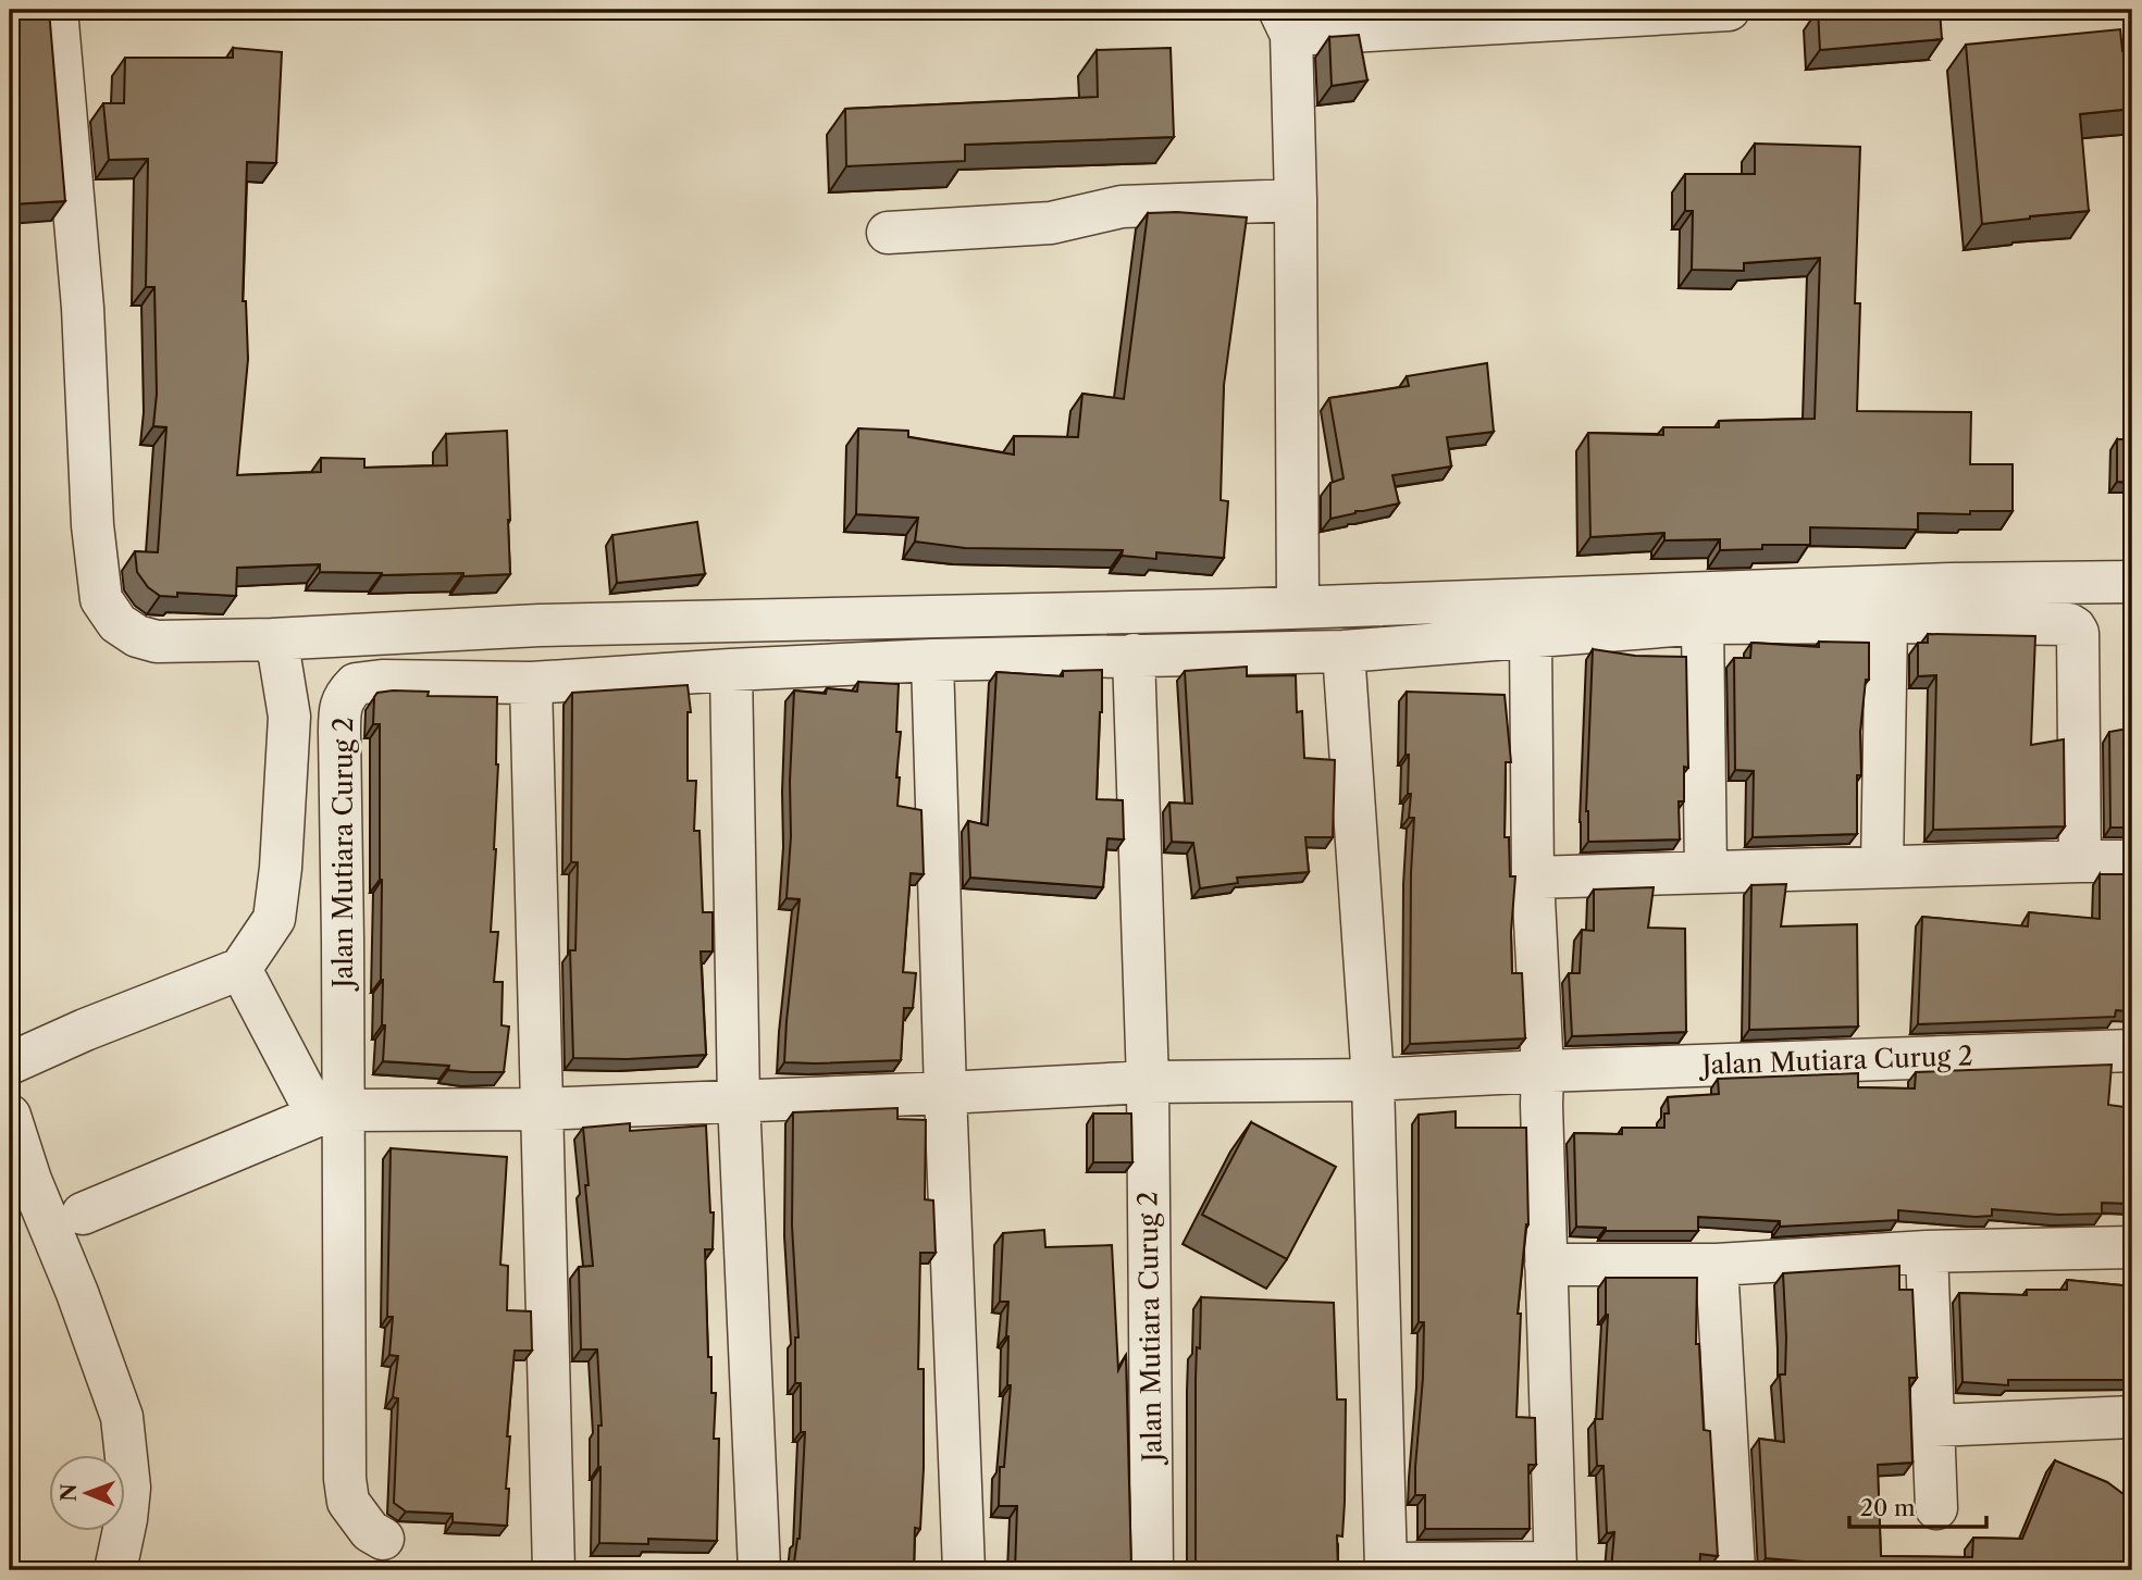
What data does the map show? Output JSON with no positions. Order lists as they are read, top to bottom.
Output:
{
  "streets": {
    "street": ["Jalan Mutiara Curug 2"]
  },
  "scale_bar": "20 m",
  "north": "left"
}
